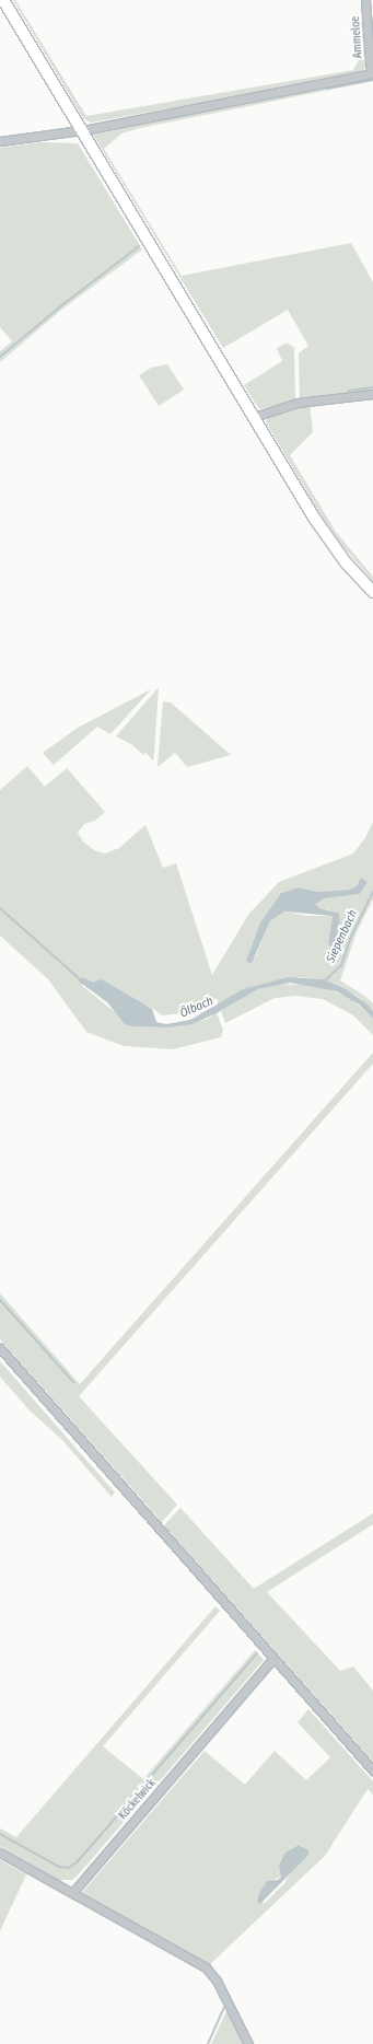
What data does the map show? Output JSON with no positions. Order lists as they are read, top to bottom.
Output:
{
  "streets": {
    "street": ["Ammeloe", "Köckelwick"]
  },
  "water": ["Siepenbach", "Ölbach"]
}
